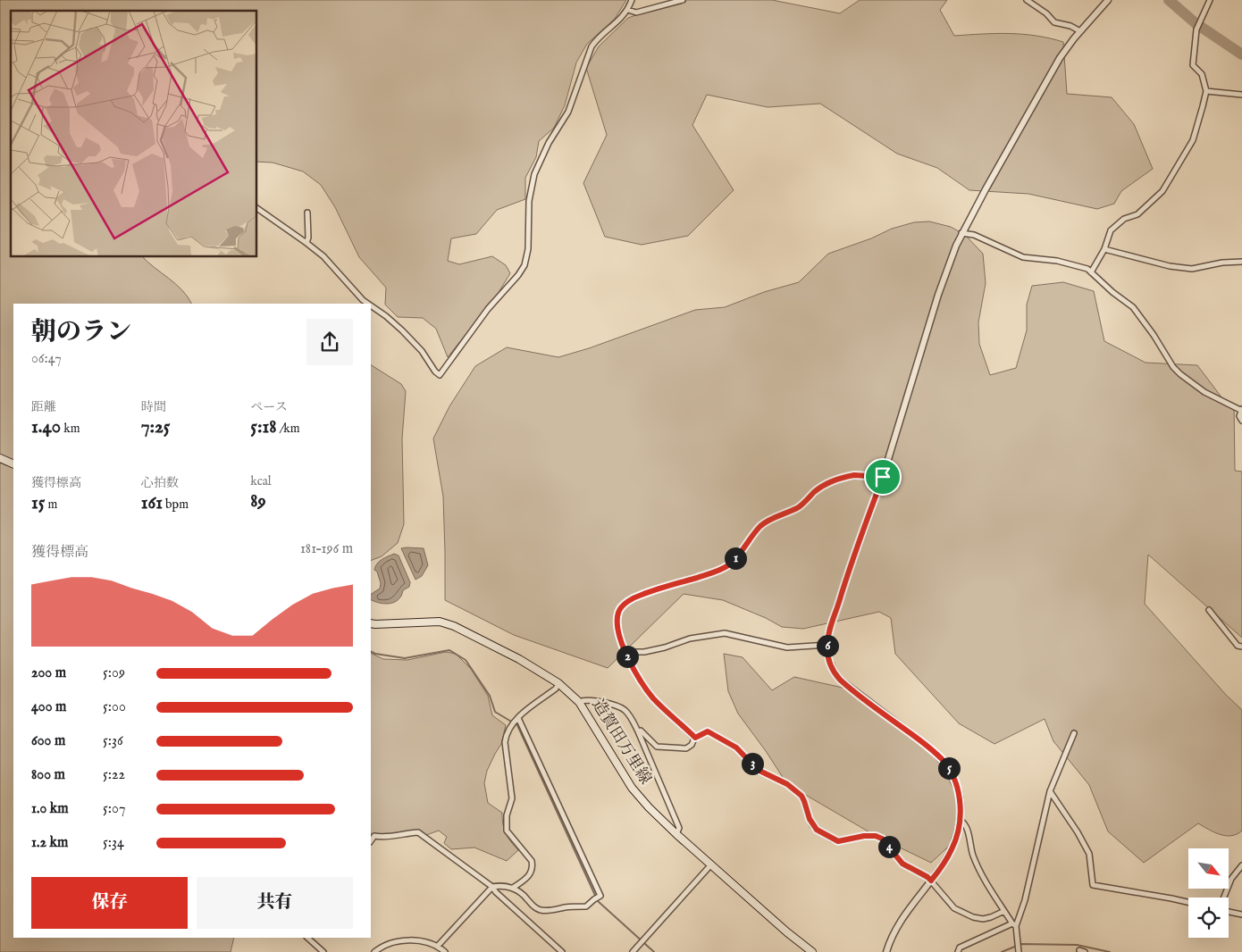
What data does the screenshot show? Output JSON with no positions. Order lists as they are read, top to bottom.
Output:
{
  "streets": {
    "main road": ["造賀田万里線"]
  },
  "north": "bottom right",
  "page": {
    "heading": ["朝のラン", "06:47"],
    "stats": [
      ["距離", "1.40 km"],
      ["時間", "7:25"],
      ["ペース", "5:18 /km"],
      ["獲得標高", "15 m"],
      ["心拍数", "161 bpm"],
      ["kcal", "89"]
    ],
    "chart": ["獲得標高", "181–196 m"],
    "pins": [
      "1",
      "6",
      "2",
      "3",
      "5",
      "4"
    ],
    "list": [
      {
        "name": "200 m",
        "note": "5:09"
      },
      {
        "name": "400 m",
        "note": "5:00"
      },
      {
        "name": "600 m",
        "note": "5:36"
      },
      {
        "name": "800 m",
        "note": "5:22"
      },
      {
        "name": "1.0 km",
        "note": "5:07"
      },
      {
        "name": "1.2 km",
        "note": "5:34"
      }
    ],
    "buttons": ["保存", "共有"]
  }
}
